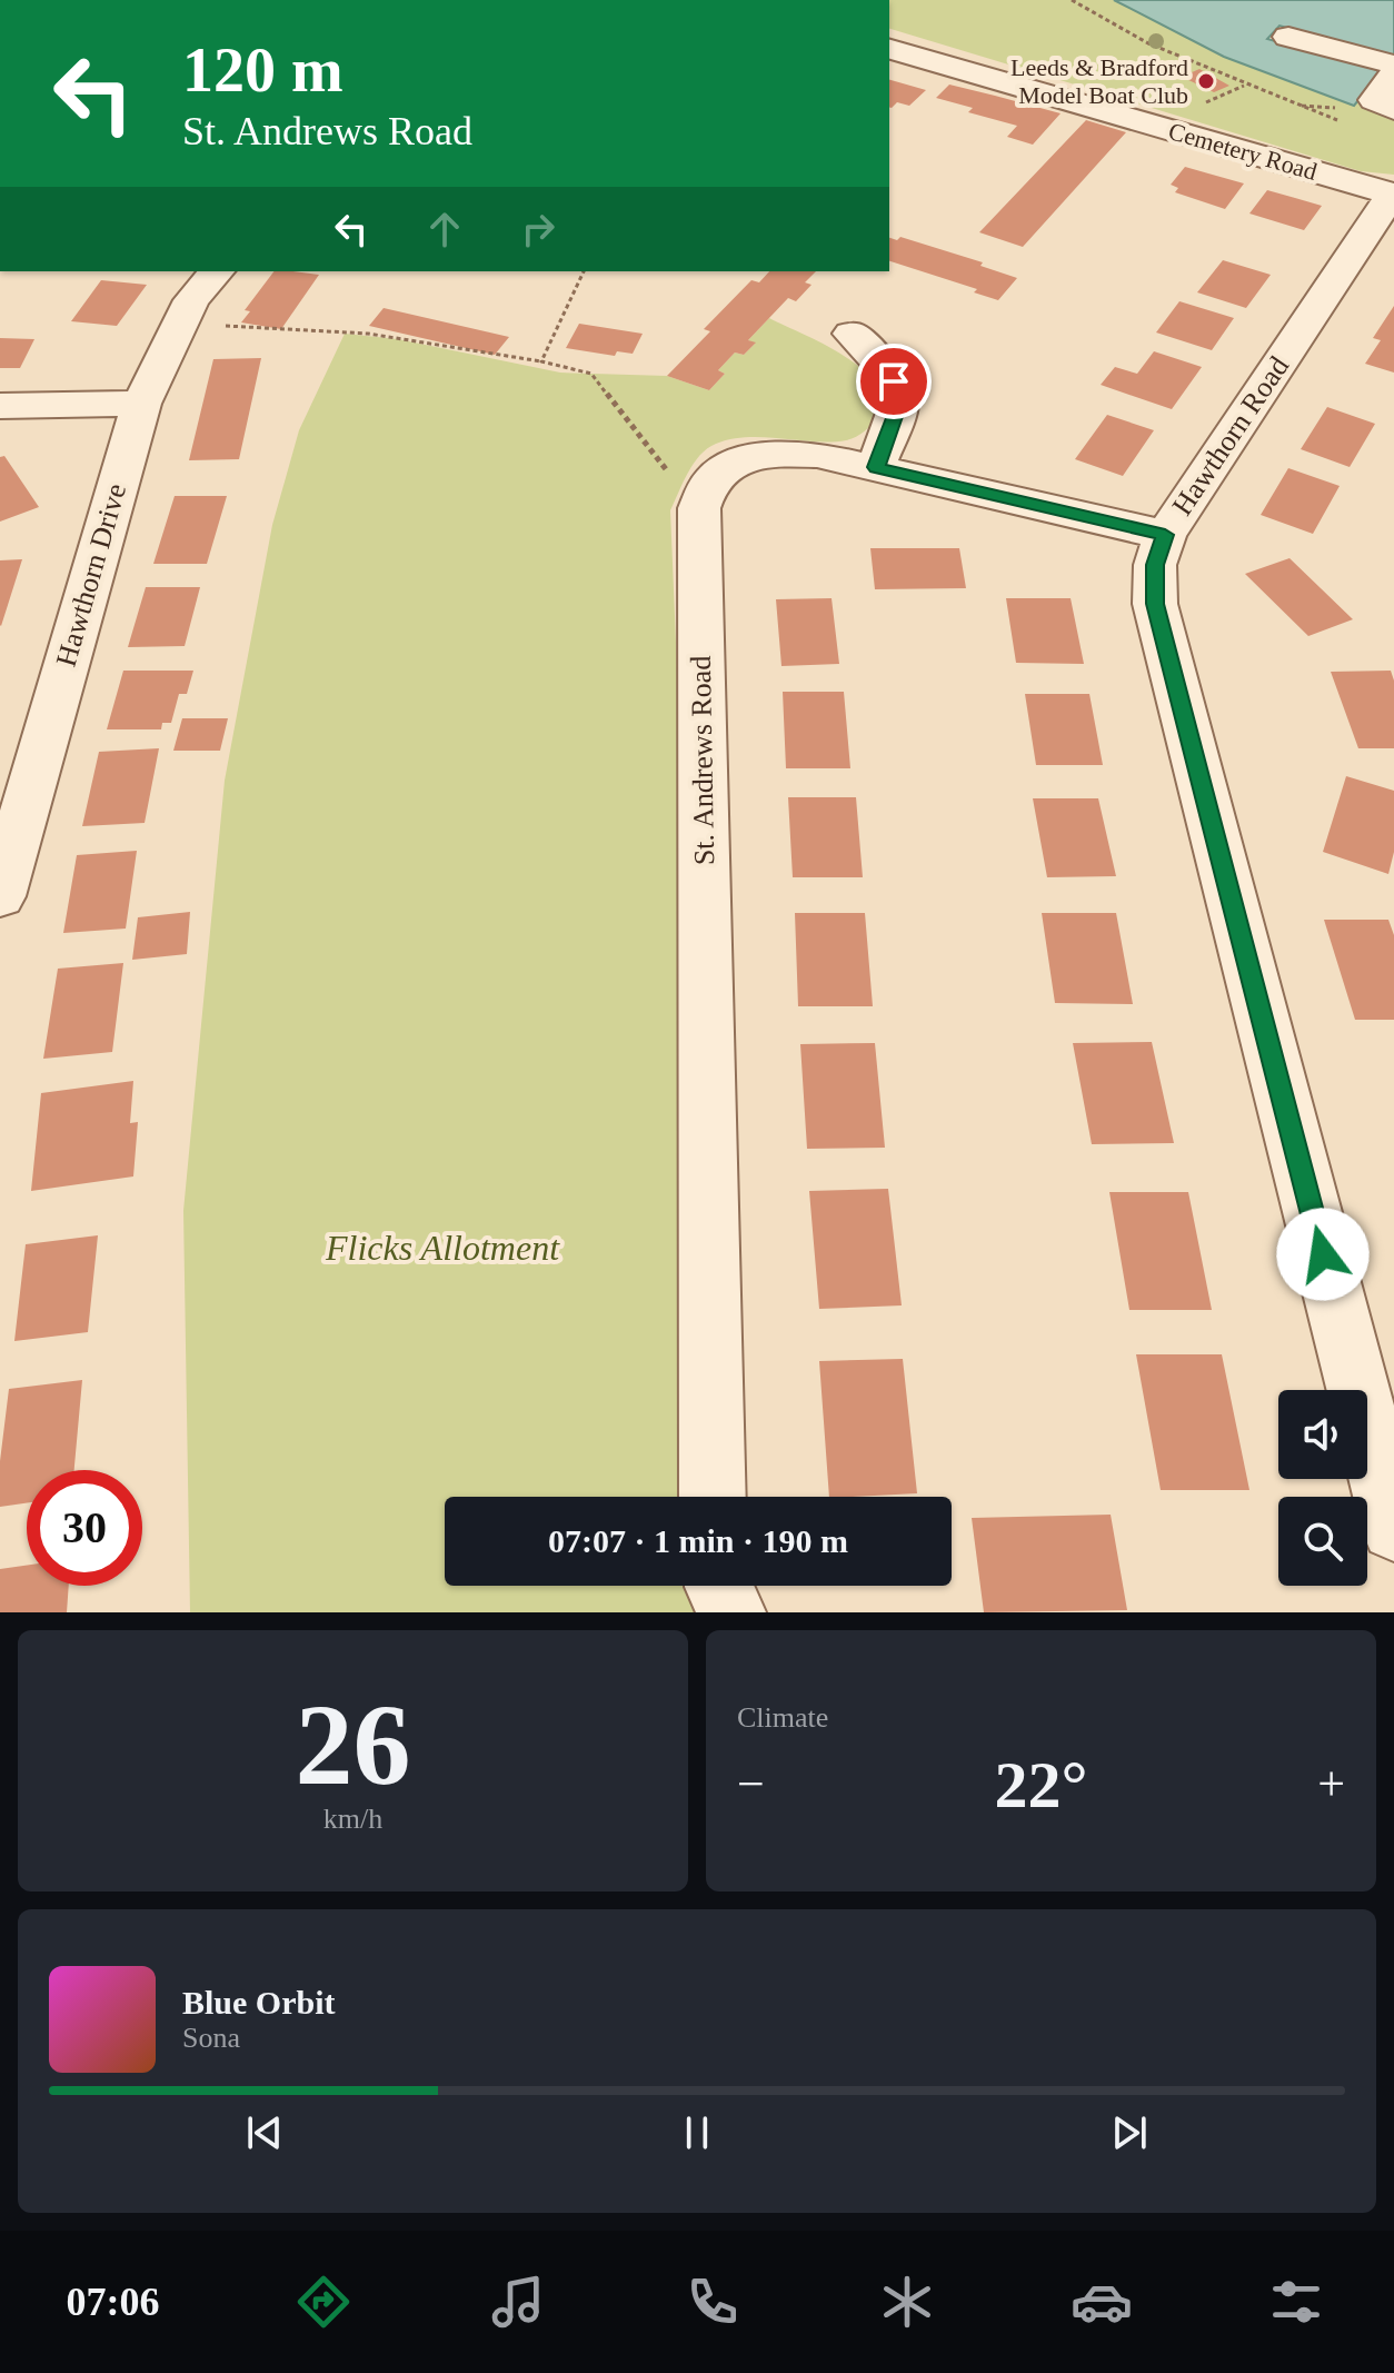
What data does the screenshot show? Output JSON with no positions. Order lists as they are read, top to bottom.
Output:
{
  "streets": {
    "street": [
      "Cemetery Road",
      "Hawthorn Road",
      "Hawthorn Drive",
      "St. Andrews Road"
    ]
  },
  "crossings": [
    ["Cemetery Road", "Hawthorn Road"]
  ],
  "parks": ["Flicks Allotment"],
  "places": ["Leeds & Bradford Model Boat Club"],
  "page": {
    "turn": ["120 m", "St. Andrews Road"],
    "limit": "30",
    "trip": "07:07 · 1 min · 190 m",
    "tile": [
      ["26", "km/h"],
      "Climate"
    ],
    "heat": ["−", "22°", "+"],
    "song": ["Blue Orbit", "Sona"],
    "tabs": "07:06"
  }
}
